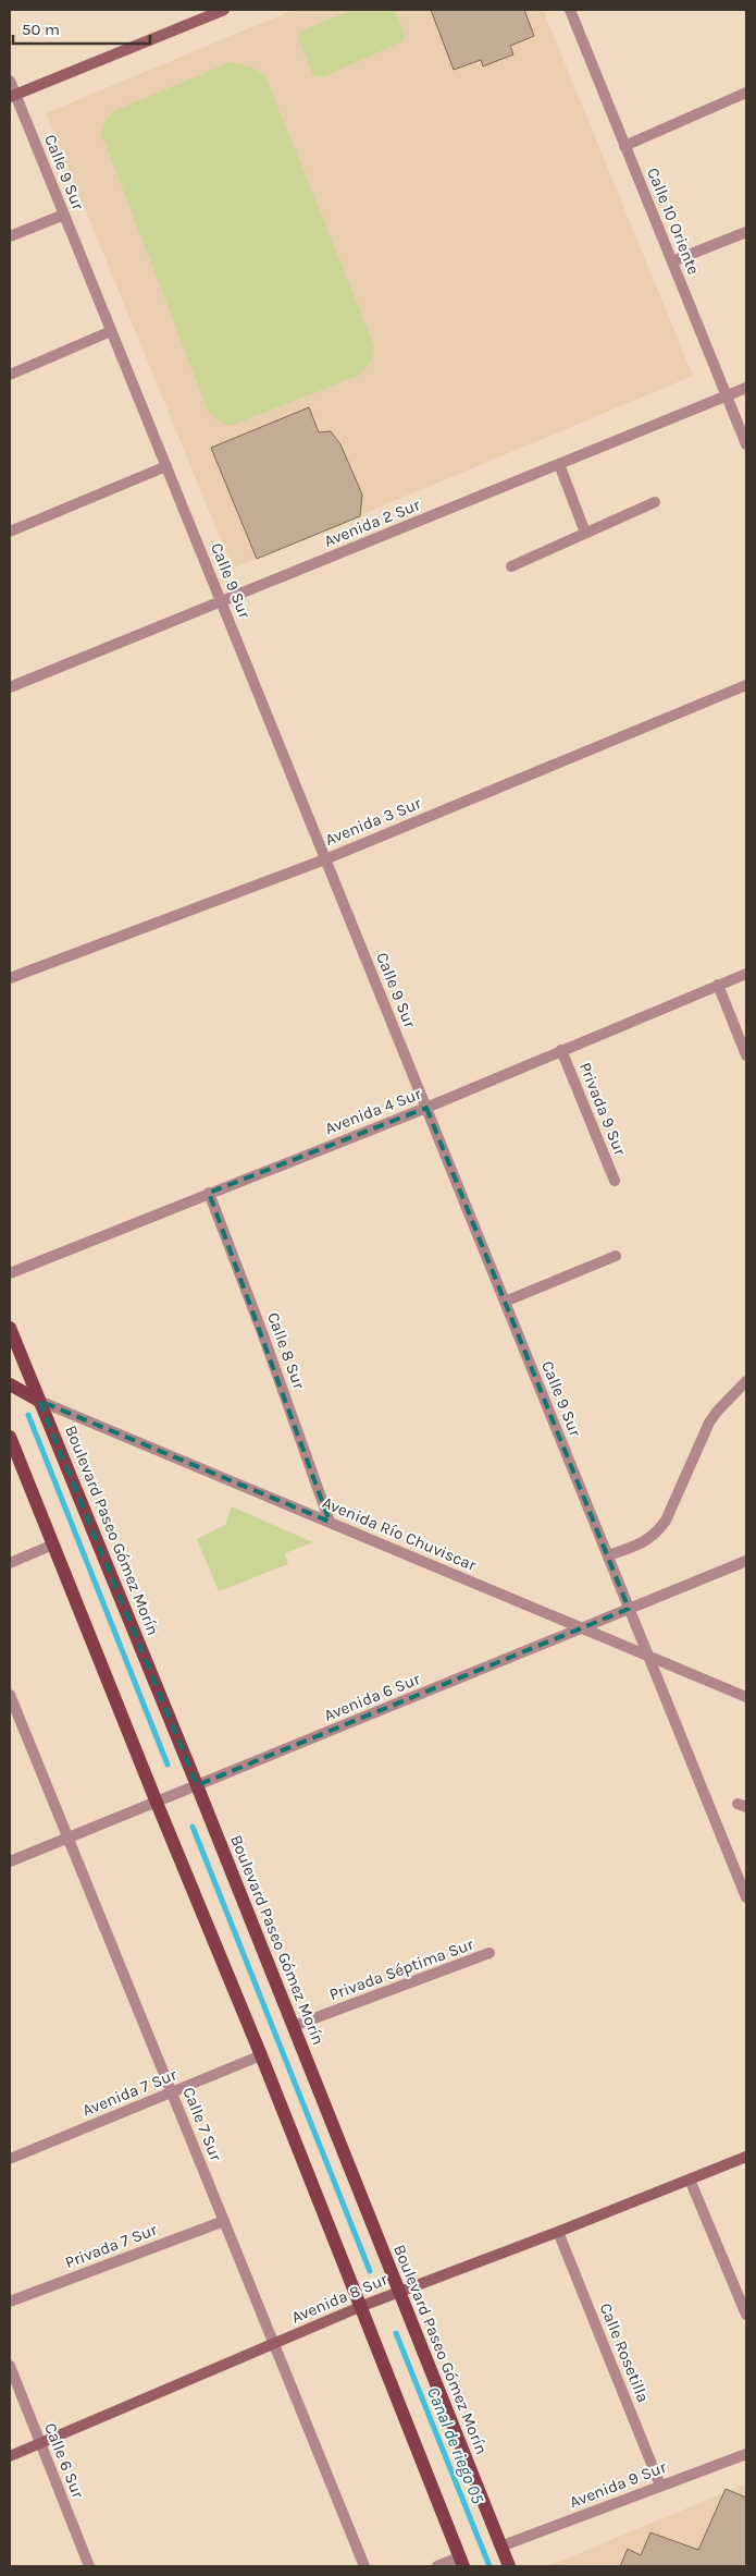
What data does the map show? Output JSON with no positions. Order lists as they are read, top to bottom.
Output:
{
  "streets": {
    "main road": ["Boulevard Paseo Gómez Morín", "Avenida 8 Sur"],
    "street": [
      "Calle 9 Sur",
      "Calle 10 Oriente",
      "Avenida 2 Sur",
      "Avenida 3 Sur",
      "Privada 9 Sur",
      "Avenida 4 Sur",
      "Calle 8 Sur",
      "Avenida Río Chuviscar",
      "Avenida 6 Sur",
      "Privada Séptima Sur",
      "Avenida 7 Sur",
      "Calle 7 Sur",
      "Privada 7 Sur",
      "Calle Rosetilla",
      "Calle 6 Sur",
      "Avenida 9 Sur"
    ]
  },
  "crossings": [
    ["Calle 9 Sur", "Avenida 2 Sur"],
    ["Calle 9 Sur", "Avenida 3 Sur"],
    ["Calle 9 Sur", "Avenida 4 Sur"],
    ["Calle 9 Sur", "Avenida Río Chuviscar"],
    ["Calle 9 Sur", "Avenida 6 Sur"],
    ["Calle 10 Oriente", "Avenida 2 Sur"],
    ["Privada 9 Sur", "Avenida 4 Sur"],
    ["Avenida 4 Sur", "Calle 8 Sur"],
    ["Calle 8 Sur", "Avenida Río Chuviscar"],
    ["Boulevard Paseo Gómez Morín", "Avenida Río Chuviscar"],
    ["Boulevard Paseo Gómez Morín", "Avenida 6 Sur"],
    ["Boulevard Paseo Gómez Morín", "Privada Séptima Sur"],
    ["Boulevard Paseo Gómez Morín", "Avenida 8 Sur"],
    ["Boulevard Paseo Gómez Morín", "Avenida 9 Sur"],
    ["Avenida Río Chuviscar", "Avenida 6 Sur"],
    ["Avenida 6 Sur", "Calle 7 Sur"],
    ["Avenida 7 Sur", "Calle 7 Sur"],
    ["Calle 7 Sur", "Privada 7 Sur"],
    ["Calle 7 Sur", "Avenida 8 Sur"],
    ["Avenida 8 Sur", "Calle Rosetilla"],
    ["Avenida 8 Sur", "Calle 6 Sur"],
    ["Calle Rosetilla", "Avenida 9 Sur"]
  ],
  "water": ["Canal de riego 05"],
  "scale_bar": "50 m"
}
